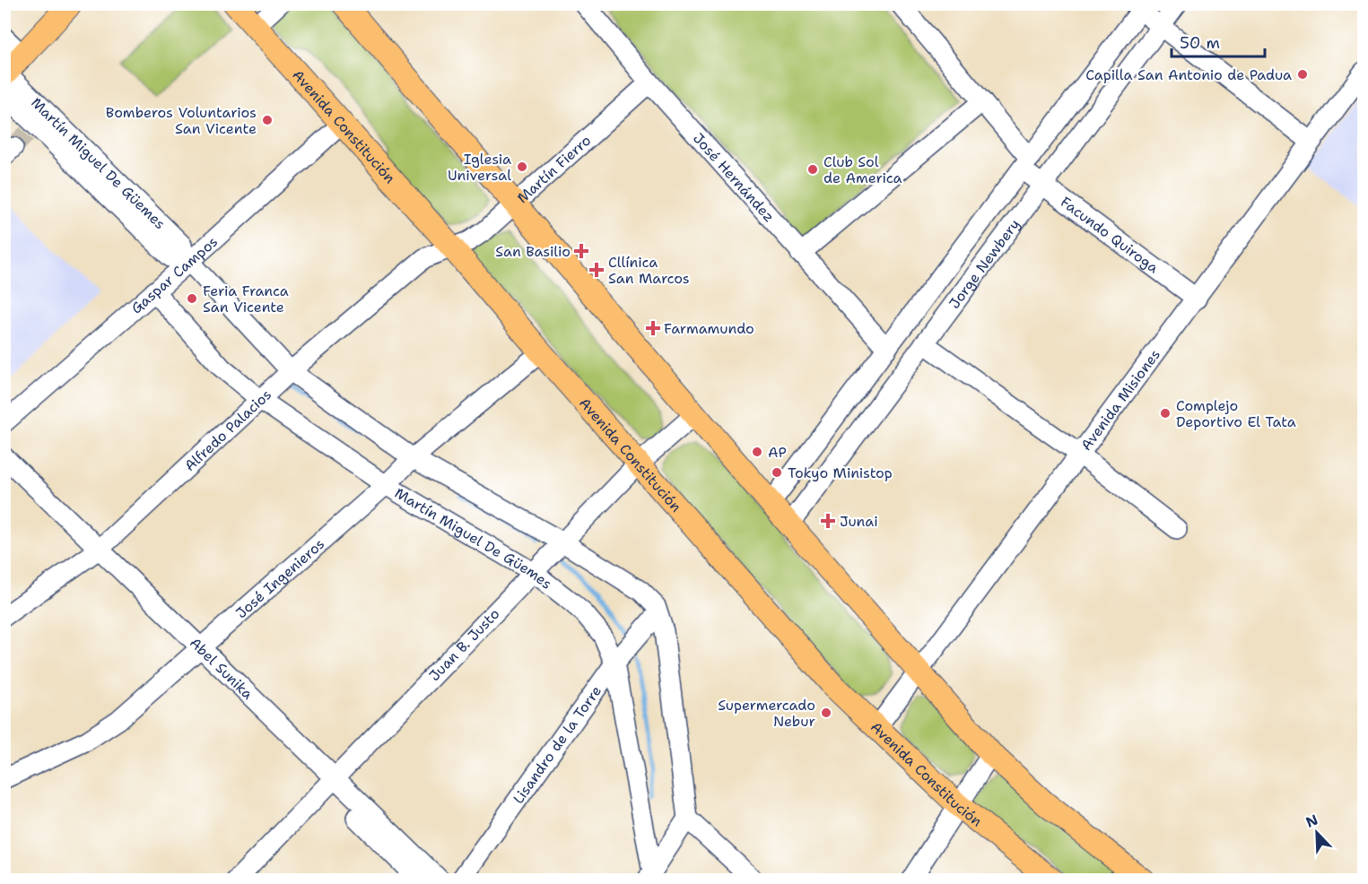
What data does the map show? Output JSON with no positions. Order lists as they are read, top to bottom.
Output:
{
  "streets": {
    "main road": ["Avenida Constitución"],
    "street": [
      "Martín Miguel De Güemes",
      "Martín Fierro",
      "José Hernández",
      "Facundo Quiroga",
      "Jorge Newbery",
      "Gaspar Campos",
      "Avenida Misiones",
      "Alfredo Palacios",
      "José Ingenieros",
      "Juan B. Justo",
      "Abel Sunika",
      "Lisandro de la Torre"
    ]
  },
  "crossings": [
    ["Avenida Constitución", "Martín Fierro"],
    ["Avenida Constitución", "Gaspar Campos"],
    ["Avenida Constitución", "Avenida Misiones"],
    ["Avenida Constitución", "Alfredo Palacios"],
    ["Avenida Constitución", "José Ingenieros"],
    ["Avenida Constitución", "Juan B. Justo"],
    ["Martín Miguel De Güemes", "Gaspar Campos"],
    ["Martín Miguel De Güemes", "Alfredo Palacios"],
    ["Martín Miguel De Güemes", "José Ingenieros"],
    ["Martín Miguel De Güemes", "Juan B. Justo"],
    ["Martín Miguel De Güemes", "Lisandro de la Torre"],
    ["Martín Fierro", "José Hernández"],
    ["Martín Fierro", "Alfredo Palacios"],
    ["José Hernández", "Jorge Newbery"],
    ["Facundo Quiroga", "Jorge Newbery"],
    ["Facundo Quiroga", "Avenida Misiones"],
    ["Alfredo Palacios", "Abel Sunika"],
    ["José Ingenieros", "Abel Sunika"],
    ["Juan B. Justo", "Abel Sunika"]
  ],
  "places": {
    "other": [
      "Capilla San Antonio de Padua",
      "Bomberos Voluntarios San Vicente",
      "Iglesia Universal",
      "Club Sol de America",
      "Feria Franca San Vicente",
      "Complejo Deportivo El Tata",
      "AP",
      "Tokyo Ministop",
      "Supermercado Nebur"
    ],
    "health": [
      "San Basilio",
      "Cllínica San Marcos",
      "Farmamundo",
      "Junai"
    ]
  },
  "scale_bar": "50 m",
  "north": "top left"
}
